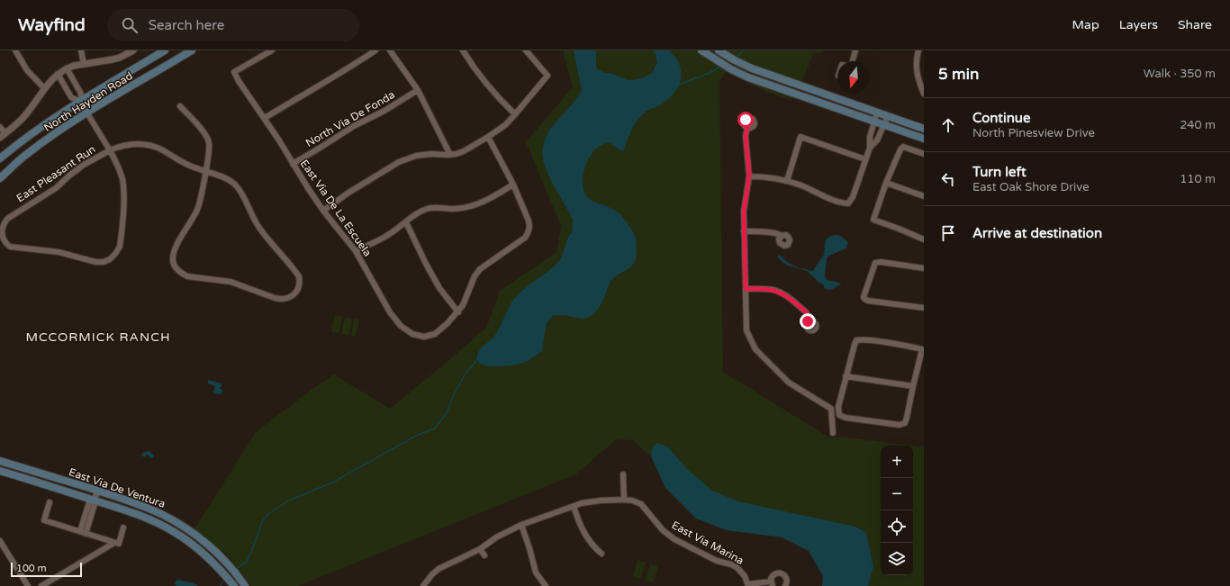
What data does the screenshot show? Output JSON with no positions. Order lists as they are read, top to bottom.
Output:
{
  "streets": {
    "main road": ["North Hayden Road", "East Via De Ventura"],
    "street": [
      "North Via De Fonda",
      "East Pleasant Run",
      "East Via De La Escuela",
      "East Via Marina"
    ]
  },
  "crossings": [
    ["North Hayden Road", "East Pleasant Run"],
    ["North Via De Fonda", "East Via De La Escuela"]
  ],
  "districts": ["MCCORMICK RANCH"],
  "scale_bar": "100 m",
  "north": "bottom",
  "page": {
    "header": "Wayfind",
    "search": "Search here",
    "nav": ["Map", "Layers", "Share"],
    "heading": ["5 min", "Walk · 350 m"],
    "list": [
      ["Continue", "North Pinesview Drive", "240 m"],
      ["Turn left", "East Oak Shore Drive", "110 m"],
      "Arrive at destination"
    ],
    "map_buttons": ["+", "−"],
    "scale": "100 m"
  }
}
